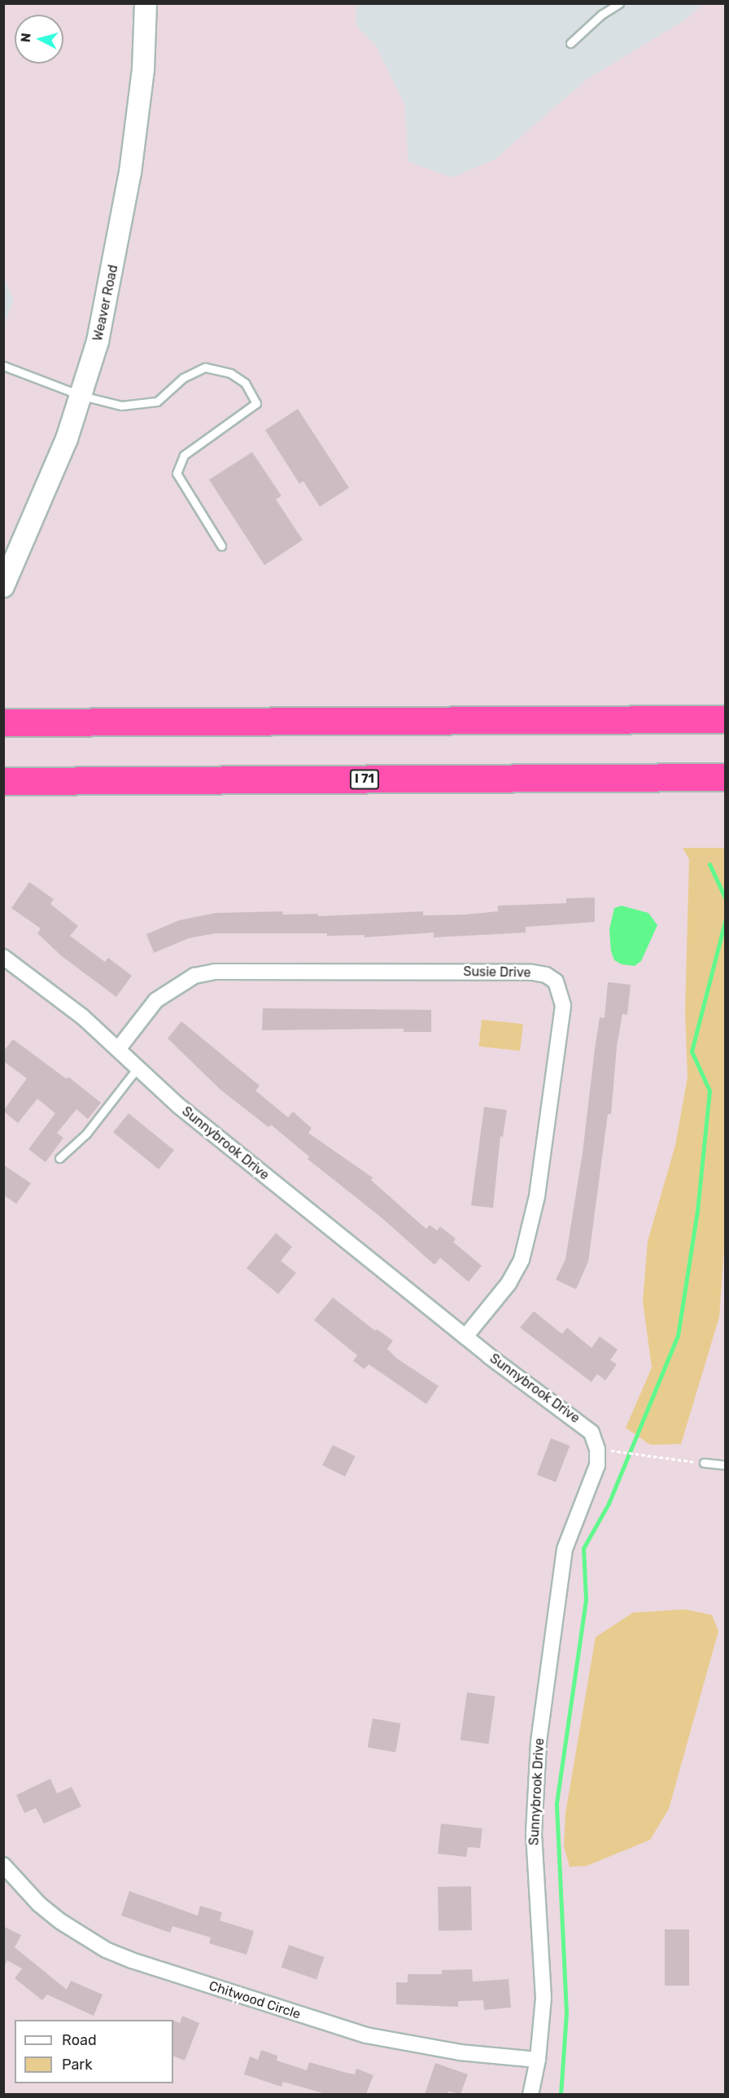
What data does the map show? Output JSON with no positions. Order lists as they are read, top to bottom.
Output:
{
  "streets": {
    "highway": ["I 71"],
    "main road": ["Weaver Road"],
    "street": ["Susie Drive", "Sunnybrook Drive", "Chitwood Circle"]
  },
  "crossings": [
    ["Susie Drive", "Sunnybrook Drive"],
    ["Sunnybrook Drive", "Chitwood Circle"]
  ],
  "legend": ["Road", "Park"],
  "north": "left"
}
